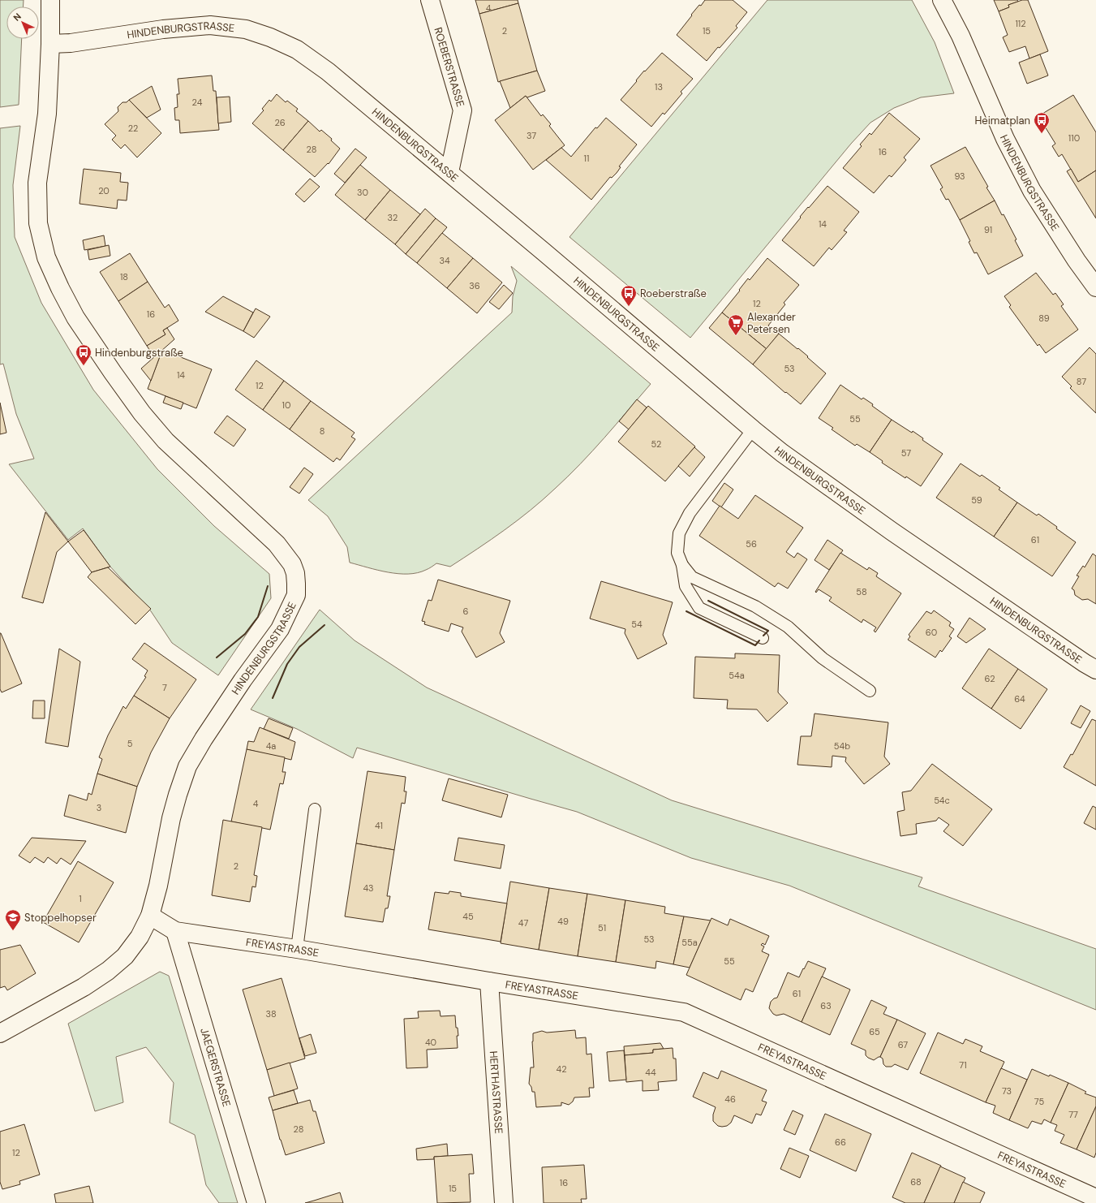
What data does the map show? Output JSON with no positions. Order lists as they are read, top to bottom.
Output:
{
  "streets": {
    "street": [
      "HINDENBURGSTRASSE",
      "ROEBERSTRASSE",
      "FREYASTRASSE",
      "JAEGERSTRASSE",
      "HERTHASTRASSE"
    ]
  },
  "crossings": [
    ["HINDENBURGSTRASSE", "ROEBERSTRASSE"],
    ["HINDENBURGSTRASSE", "FREYASTRASSE"],
    ["FREYASTRASSE", "JAEGERSTRASSE"],
    ["FREYASTRASSE", "HERTHASTRASSE"]
  ],
  "places": {
    "bus stop": ["Heimatplan", "Roeberstraße", "Hindenburgstraße"],
    "supermarket": ["Alexander Petersen"],
    "school or university": ["Stoppelhopser"]
  },
  "house_numbers": [
    "4",
    "112",
    "2",
    "15",
    "13",
    "24",
    "26",
    "22",
    "37",
    "110",
    "28",
    "16",
    "11",
    "93",
    "20",
    "30",
    "32",
    "14",
    "91",
    "34",
    "18",
    "36",
    "12",
    "16",
    "89",
    "53",
    "14",
    "87",
    "12",
    "10",
    "55",
    "8",
    "52",
    "57",
    "59",
    "61",
    "56",
    "58",
    "6",
    "54",
    "60",
    "54a",
    "62",
    "7",
    "64",
    "5",
    "4a",
    "54b",
    "54c",
    "4",
    "3",
    "41",
    "2",
    "43",
    "1",
    "45",
    "49",
    "47",
    "51",
    "53",
    "55a",
    "55",
    "61",
    "63",
    "38",
    "65",
    "40",
    "67",
    "71",
    "42",
    "44",
    "73",
    "46",
    "75",
    "77",
    "28",
    "66",
    "12",
    "68",
    "16",
    "15"
  ],
  "north": "top left"
}
